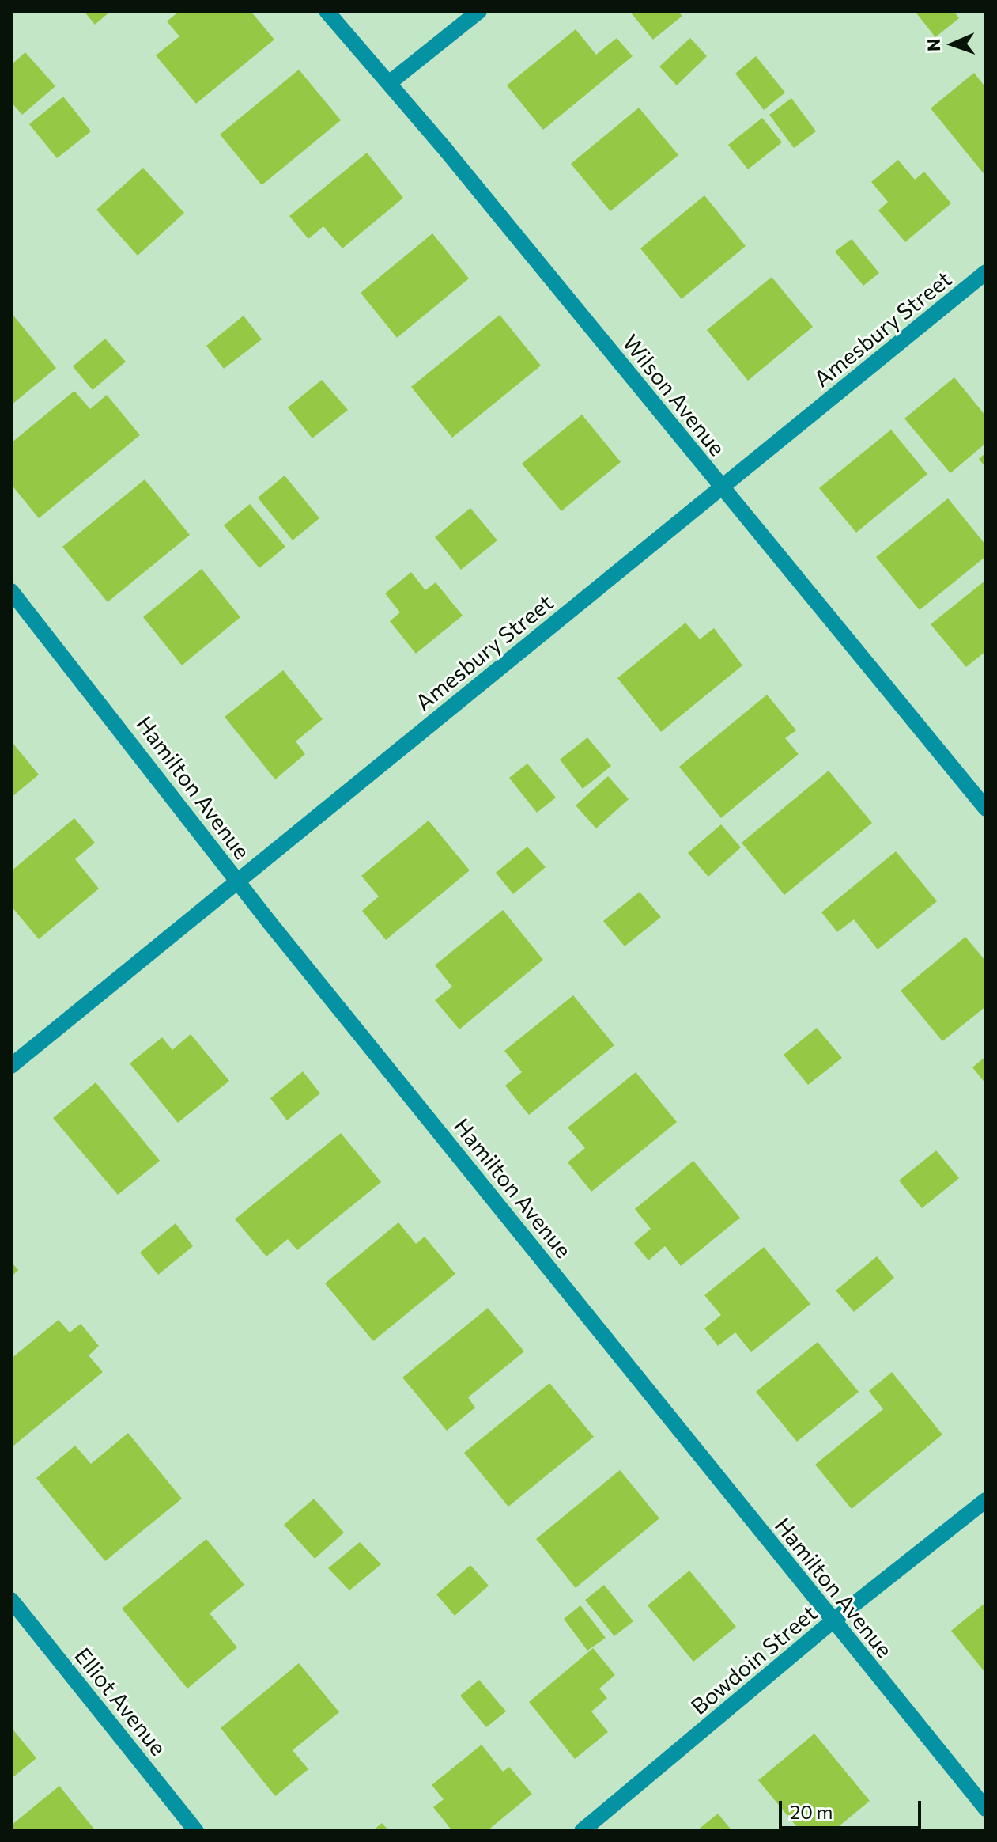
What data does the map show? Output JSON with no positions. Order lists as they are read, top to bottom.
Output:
{
  "streets": {
    "street": [
      "Amesbury Street",
      "Wilson Avenue",
      "Hamilton Avenue",
      "Bowdoin Street",
      "Elliot Avenue"
    ]
  },
  "crossings": [
    ["Amesbury Street", "Wilson Avenue"],
    ["Amesbury Street", "Hamilton Avenue"],
    ["Hamilton Avenue", "Bowdoin Street"]
  ],
  "scale_bar": "20 m",
  "north": "left"
}
